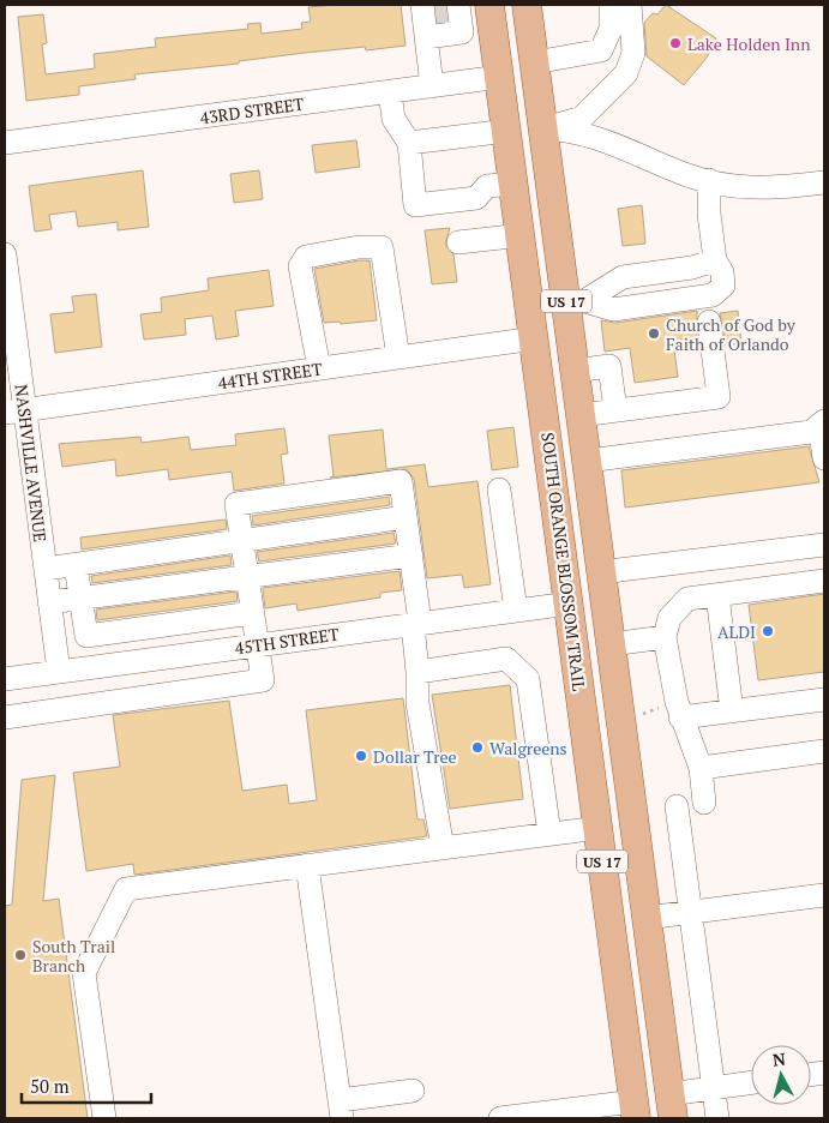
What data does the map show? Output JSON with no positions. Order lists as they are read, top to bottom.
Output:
{
  "streets": {
    "main road": ["US 17", "SOUTH ORANGE BLOSSOM TRAIL"],
    "street": [
      "43RD STREET",
      "44TH STREET",
      "NASHVILLE AVENUE",
      "45TH STREET"
    ]
  },
  "crossings": [
    ["43RD STREET", "SOUTH ORANGE BLOSSOM TRAIL"],
    ["44TH STREET", "NASHVILLE AVENUE"],
    ["44TH STREET", "SOUTH ORANGE BLOSSOM TRAIL"],
    ["NASHVILLE AVENUE", "45TH STREET"],
    ["SOUTH ORANGE BLOSSOM TRAIL", "45TH STREET"]
  ],
  "places": [
    "Lake Holden Inn",
    "Church of God by Faith of Orlando",
    "ALDI",
    "Walgreens",
    "Dollar Tree",
    "South Trail Branch"
  ],
  "scale_bar": "50 m",
  "north": "top"
}
